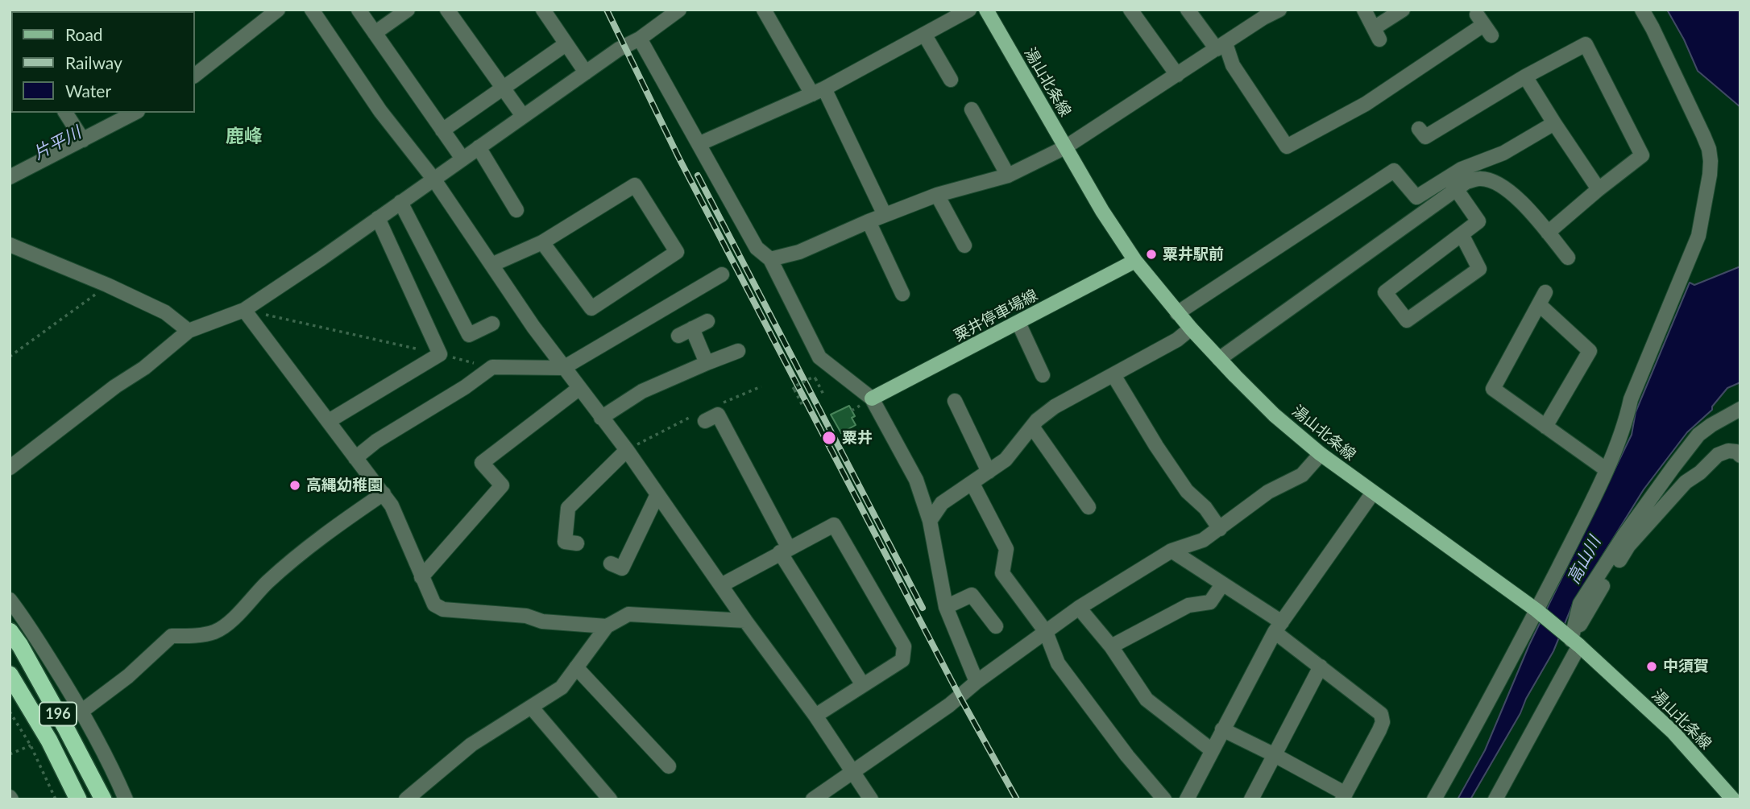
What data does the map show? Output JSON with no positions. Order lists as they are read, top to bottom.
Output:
{
  "streets": {
    "highway": ["196"],
    "main road": ["湯山北条線", "粟井停車場線"]
  },
  "crossings": [
    ["湯山北条線", "粟井停車場線"]
  ],
  "districts": ["鹿峰"],
  "water": ["片平川", "高山川"],
  "places": [
    "粟井駅前",
    "粟井",
    "高縄幼稚園",
    "中須賀"
  ],
  "legend": ["Road", "Railway", "Water"]
}
